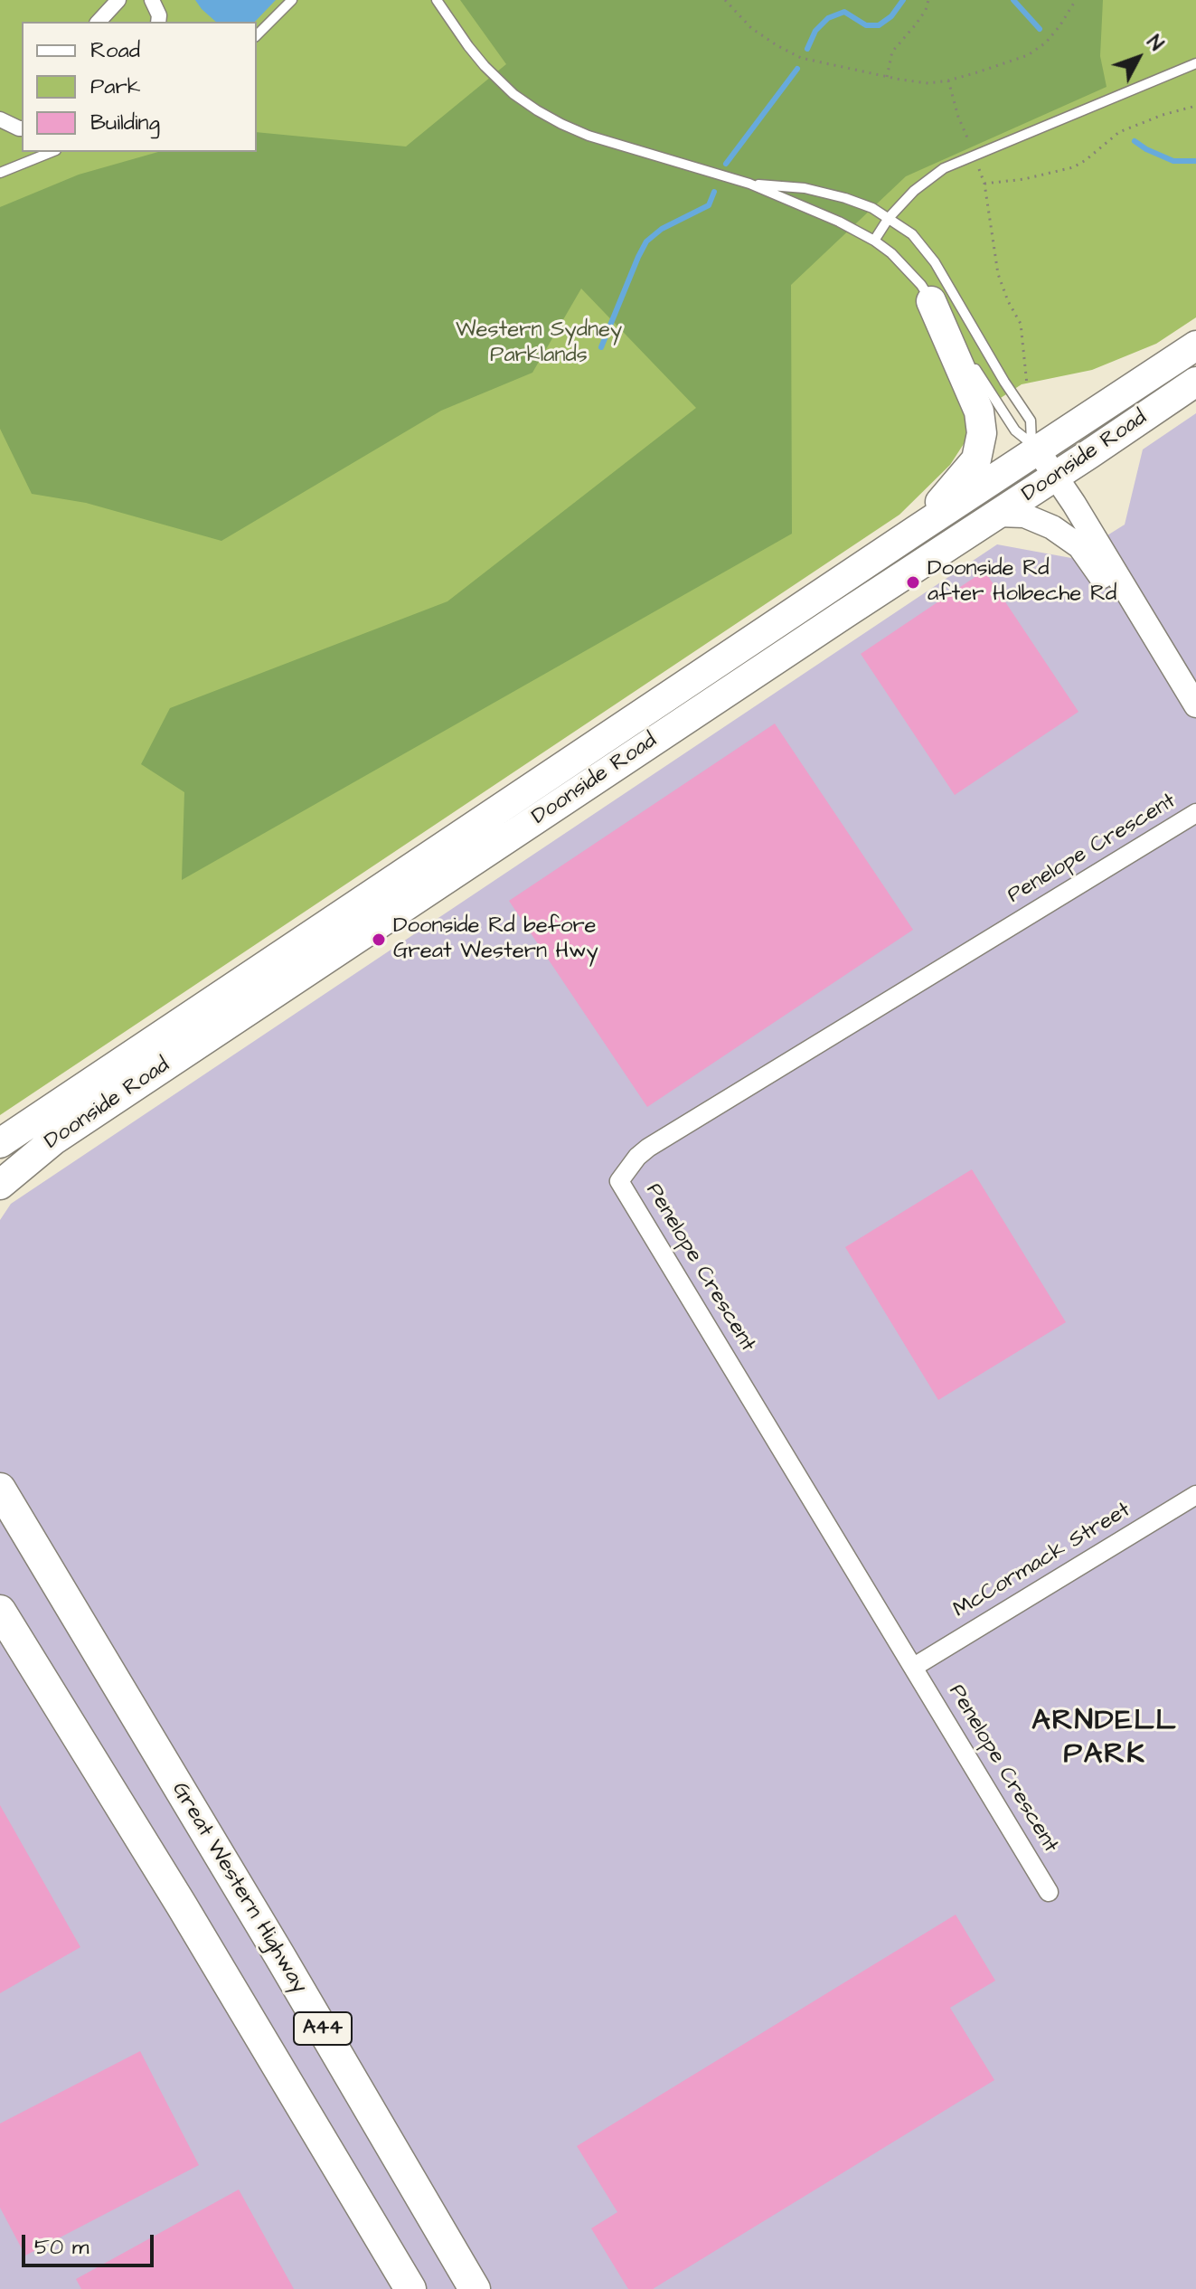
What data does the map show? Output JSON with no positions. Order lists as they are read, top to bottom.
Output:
{
  "streets": {
    "highway": ["Great Western Highway", "A44"],
    "main road": ["Doonside Road"],
    "street": ["Penelope Crescent", "McCormack Street"]
  },
  "crossings": [
    ["Penelope Crescent", "McCormack Street"]
  ],
  "districts": ["ARNDELL PARK"],
  "parks": ["Western Sydney Parklands"],
  "places": ["Doonside Rd after Holbeche Rd", "Doonside Rd before Great Western Hwy"],
  "legend": ["Road", "Park", "Building"],
  "scale_bar": "50 m",
  "north": "top right"
}
